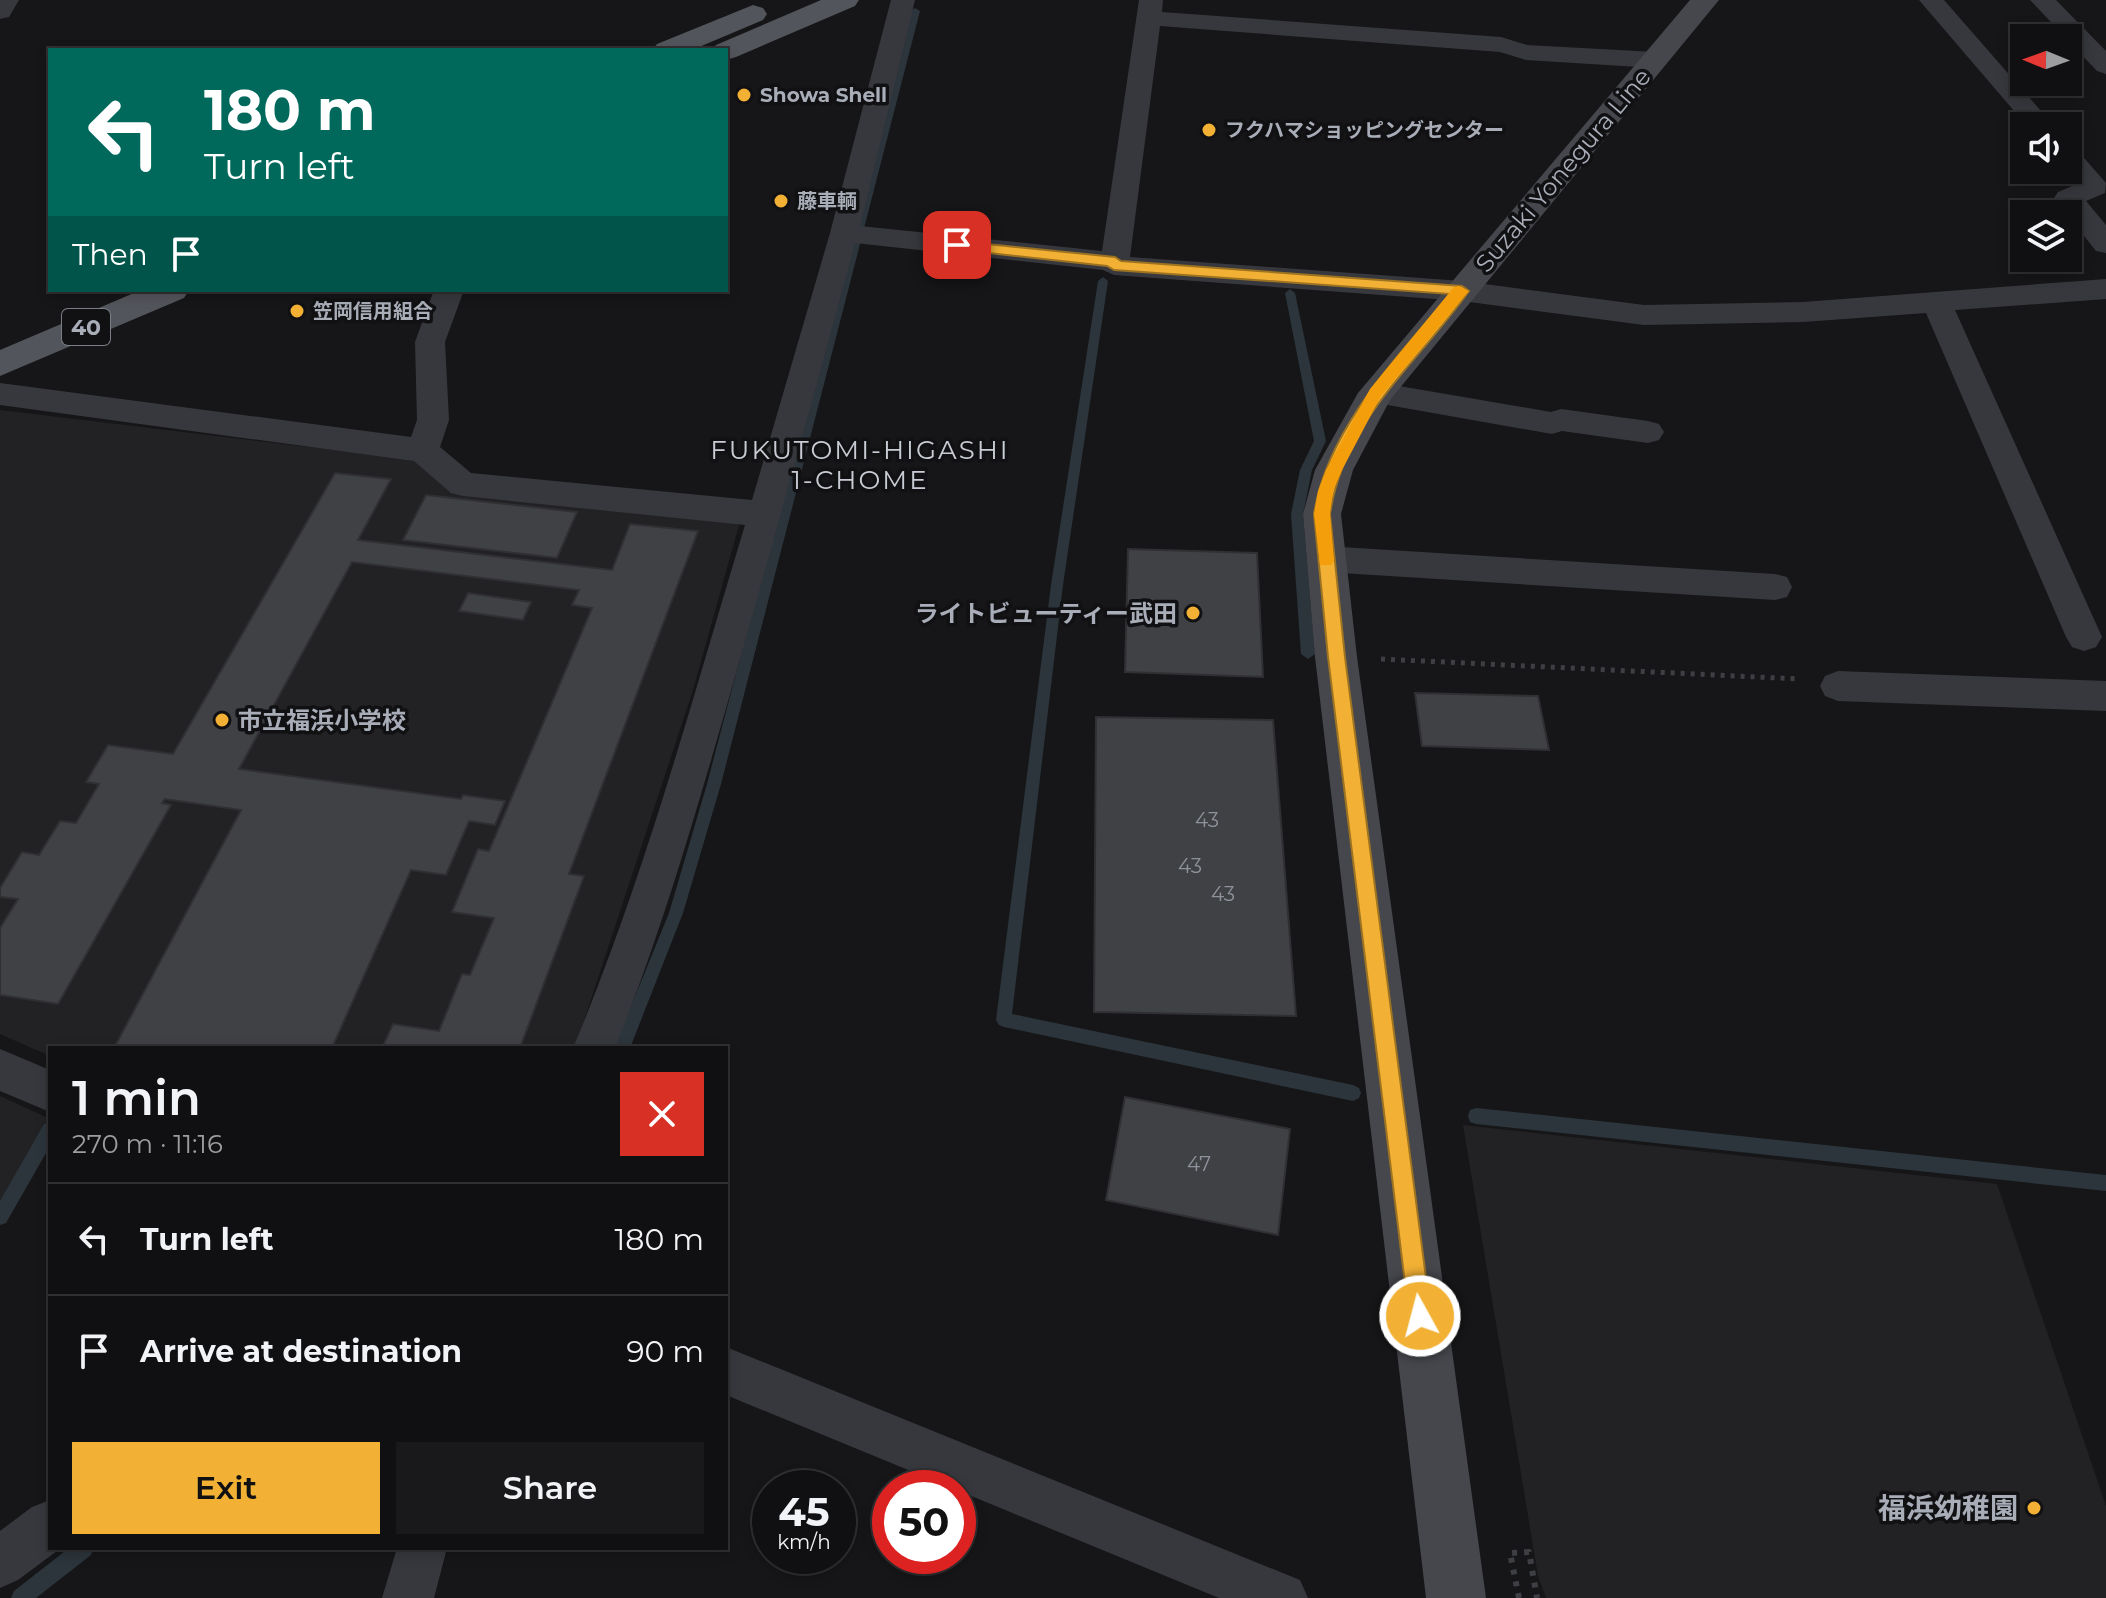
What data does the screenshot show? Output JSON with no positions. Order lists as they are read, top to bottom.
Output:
{
  "streets": {
    "main road": ["Suzaki Yonegura Line", "40"]
  },
  "districts": ["FUKUTOMI-HIGASHI 1-CHOME"],
  "places": [
    "Showa Shell",
    "フクハマショッピングセンター",
    "藤車輌",
    "笠岡信用組合",
    "ライトビューティー武田",
    "市立福浜小学校",
    "福浜幼稚園"
  ],
  "house_numbers": [
    "43",
    "43",
    "43",
    "47"
  ],
  "north": "left",
  "page": {
    "turn": ["180 m", "Turn left"],
    "then": "Then",
    "heading": ["1 min", "270 m · 11:16"],
    "list": [
      {
        "name": "Turn left",
        "value": "180 m"
      },
      {
        "name": "Arrive at destination",
        "value": "90 m"
      }
    ],
    "buttons": ["Exit", "Share"],
    "speed": "45 km/h",
    "limit": "50"
  }
}
